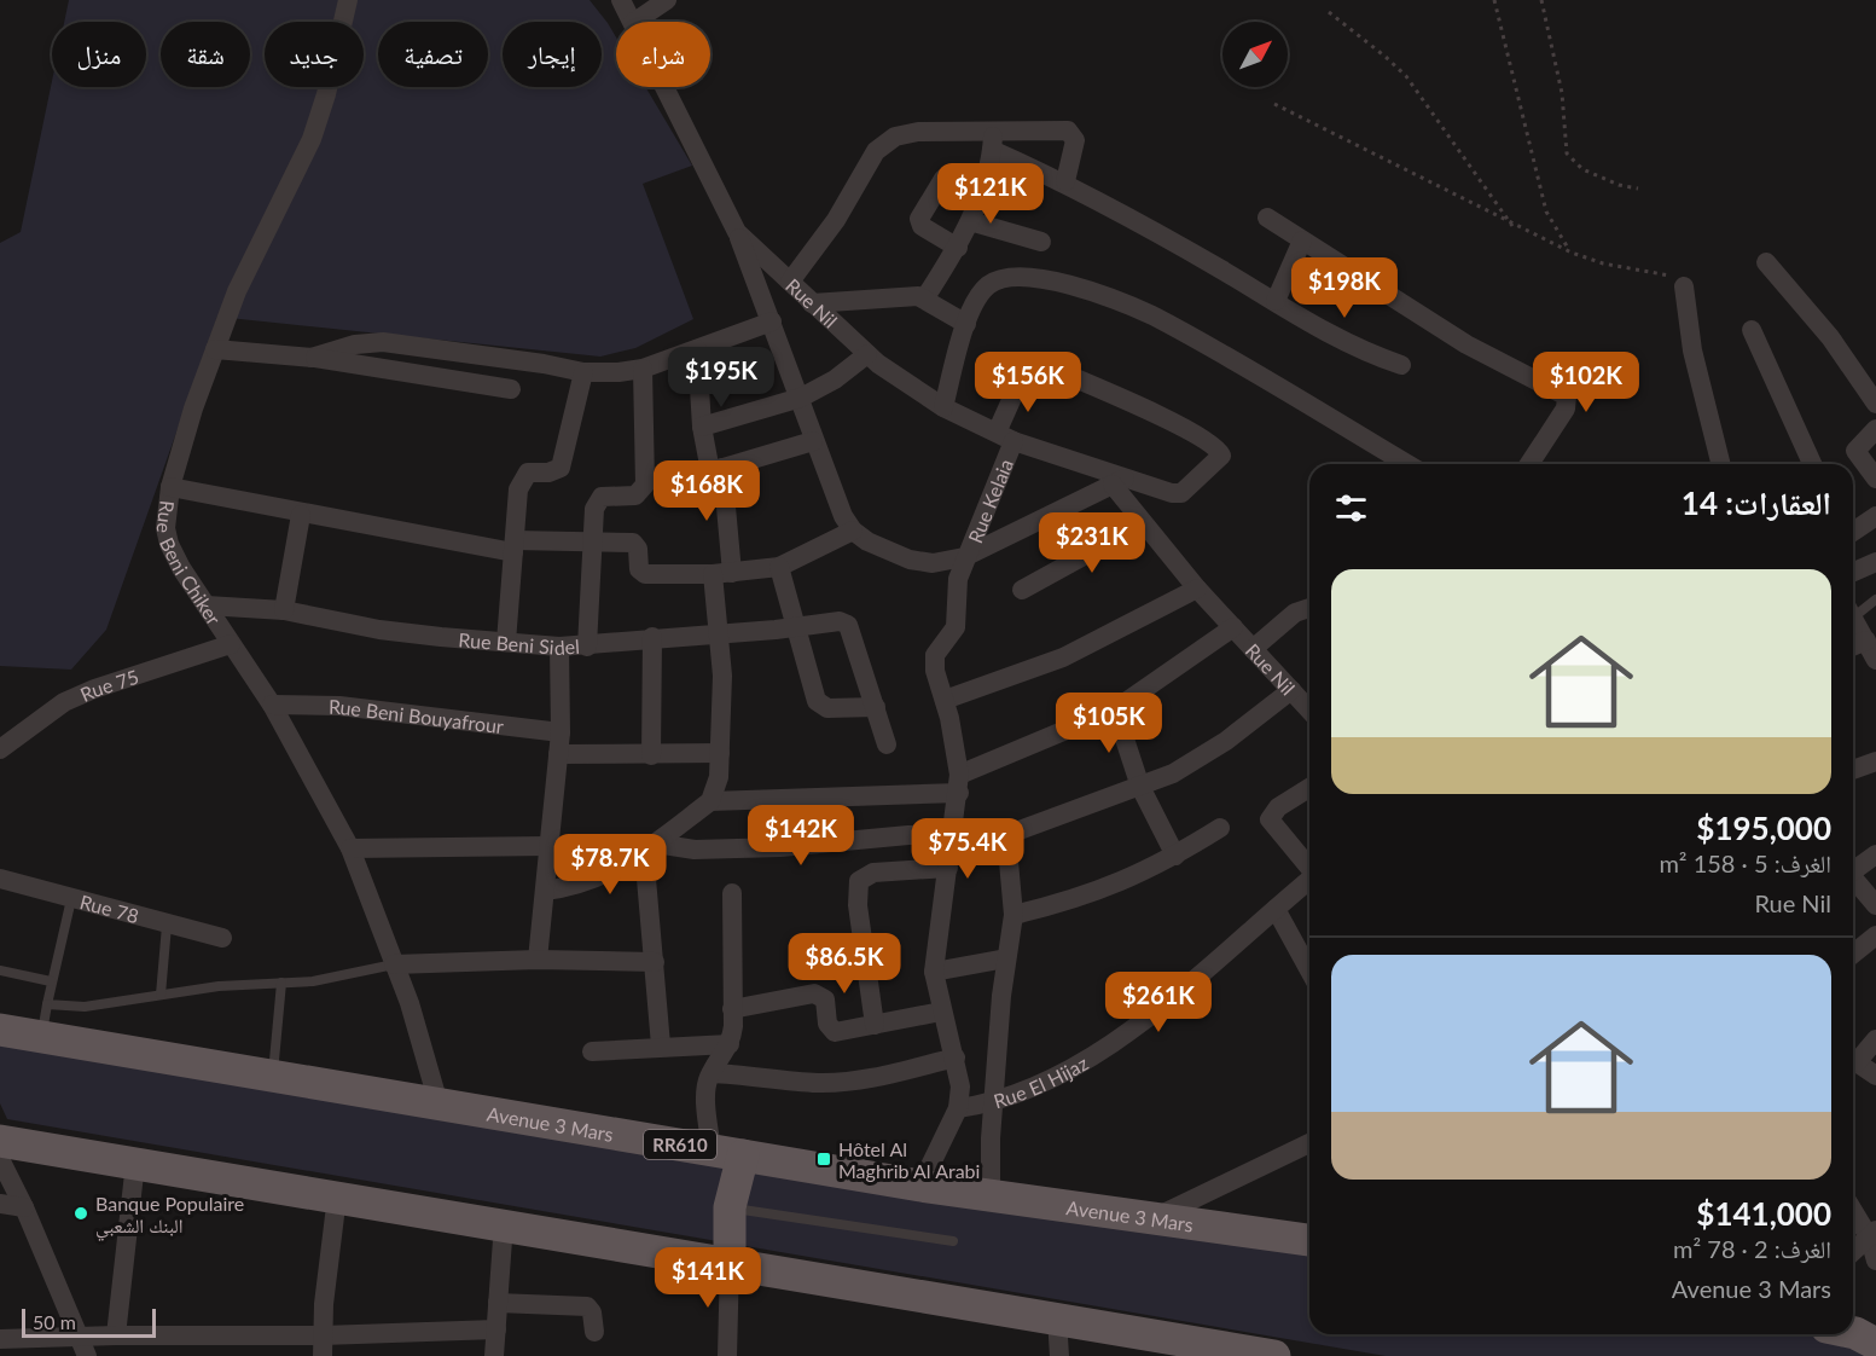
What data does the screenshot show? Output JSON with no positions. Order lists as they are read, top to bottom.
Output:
{
  "streets": {
    "main road": ["Avenue 3 Mars", "RR610"],
    "street": [
      "Rue Nil",
      "Rue Kelaia",
      "Rue Beni Chiker",
      "Rue Beni Sidel",
      "Rue 75",
      "Rue Beni Bouyafrour",
      "Rue 78",
      "Rue El Hijaz"
    ]
  },
  "crossings": [
    ["Rue Nil", "Rue Kelaia"],
    ["Rue Beni Chiker", "Rue Beni Sidel"],
    ["Rue Beni Chiker", "Rue 75"],
    ["Rue Beni Chiker", "Rue Beni Bouyafrour"],
    ["Rue Beni Chiker", "Avenue 3 Mars"]
  ],
  "places": {
    "transit": ["Hôtel Al Maghrib Al Arabi"],
    "other": ["Banque Populaire البنك الشعبي"]
  },
  "scale_bar": "50 m",
  "north": "top right",
  "page": {
    "chip": [
      "شراء",
      "إيجار",
      "تصفية",
      "جديد",
      "شقة",
      "منزل"
    ],
    "price": [
      "$121K",
      "$198K",
      "$195K",
      "$156K",
      "$102K",
      "$168K",
      "$231K",
      "$105K",
      "$142K",
      "$75.4K",
      "$78.7K",
      "$86.5K",
      "$261K",
      "$141K"
    ],
    "heading": "العقارات: 14",
    "list": [
      {
        "name": "$195,000",
        "note": "الغرف: 5 · 158 m² · Rue Nil"
      },
      {
        "name": "$141,000",
        "note": "الغرف: 2 · 78 m² · Avenue 3 Mars"
      }
    ],
    "scale": "50 m"
  }
}
